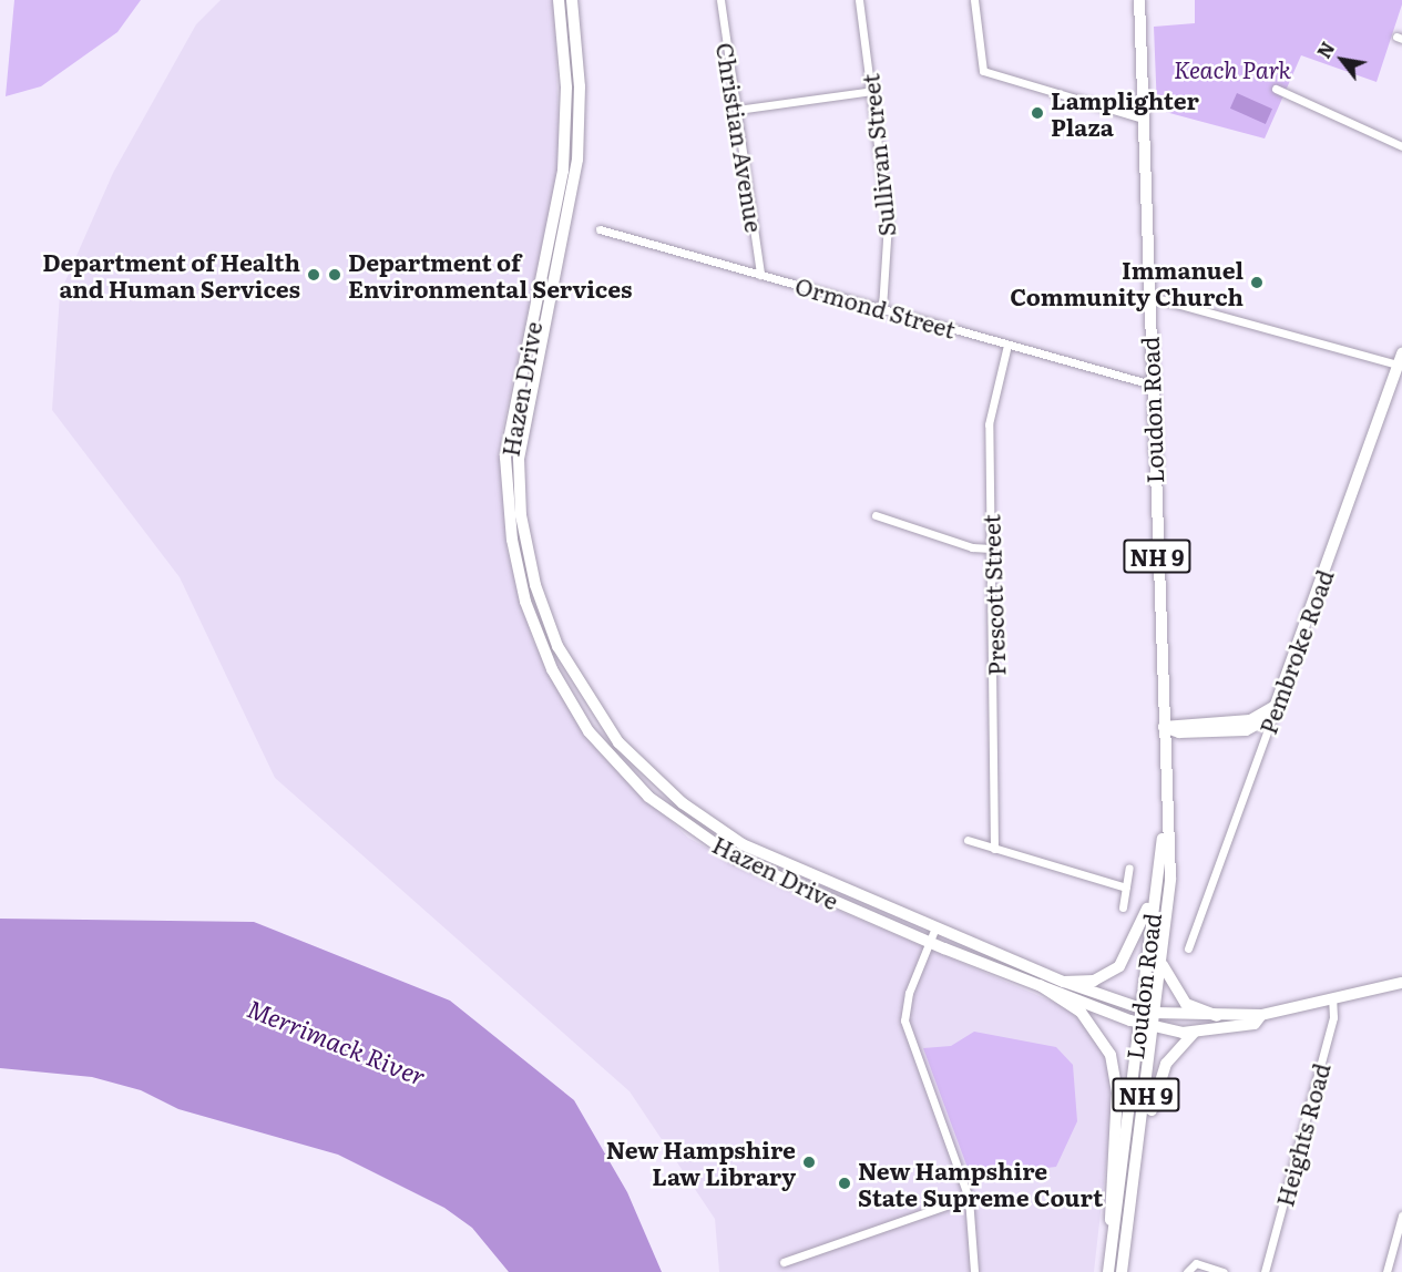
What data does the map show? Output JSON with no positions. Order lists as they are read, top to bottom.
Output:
{
  "streets": {
    "street": [
      "Christian Avenue",
      "Sullivan Street",
      "Ormond Street",
      "Hazen Drive",
      "Loudon Road",
      "NH 9",
      "Prescott Street",
      "Pembroke Road",
      "Heights Road"
    ]
  },
  "crossings": [
    ["Christian Avenue", "Ormond Street"],
    ["Sullivan Street", "Ormond Street"],
    ["Ormond Street", "Loudon Road"],
    ["Ormond Street", "Prescott Street"],
    ["Hazen Drive", "Loudon Road"]
  ],
  "water": ["Merrimack River"],
  "parks": ["Keach Park"],
  "places": [
    "Lamplighter Plaza",
    "Department of Health and Human Services",
    "Department of Environmental Services",
    "Immanuel Community Church",
    "New Hampshire Law Library",
    "New Hampshire State Supreme Court"
  ],
  "north": "top left"
}
